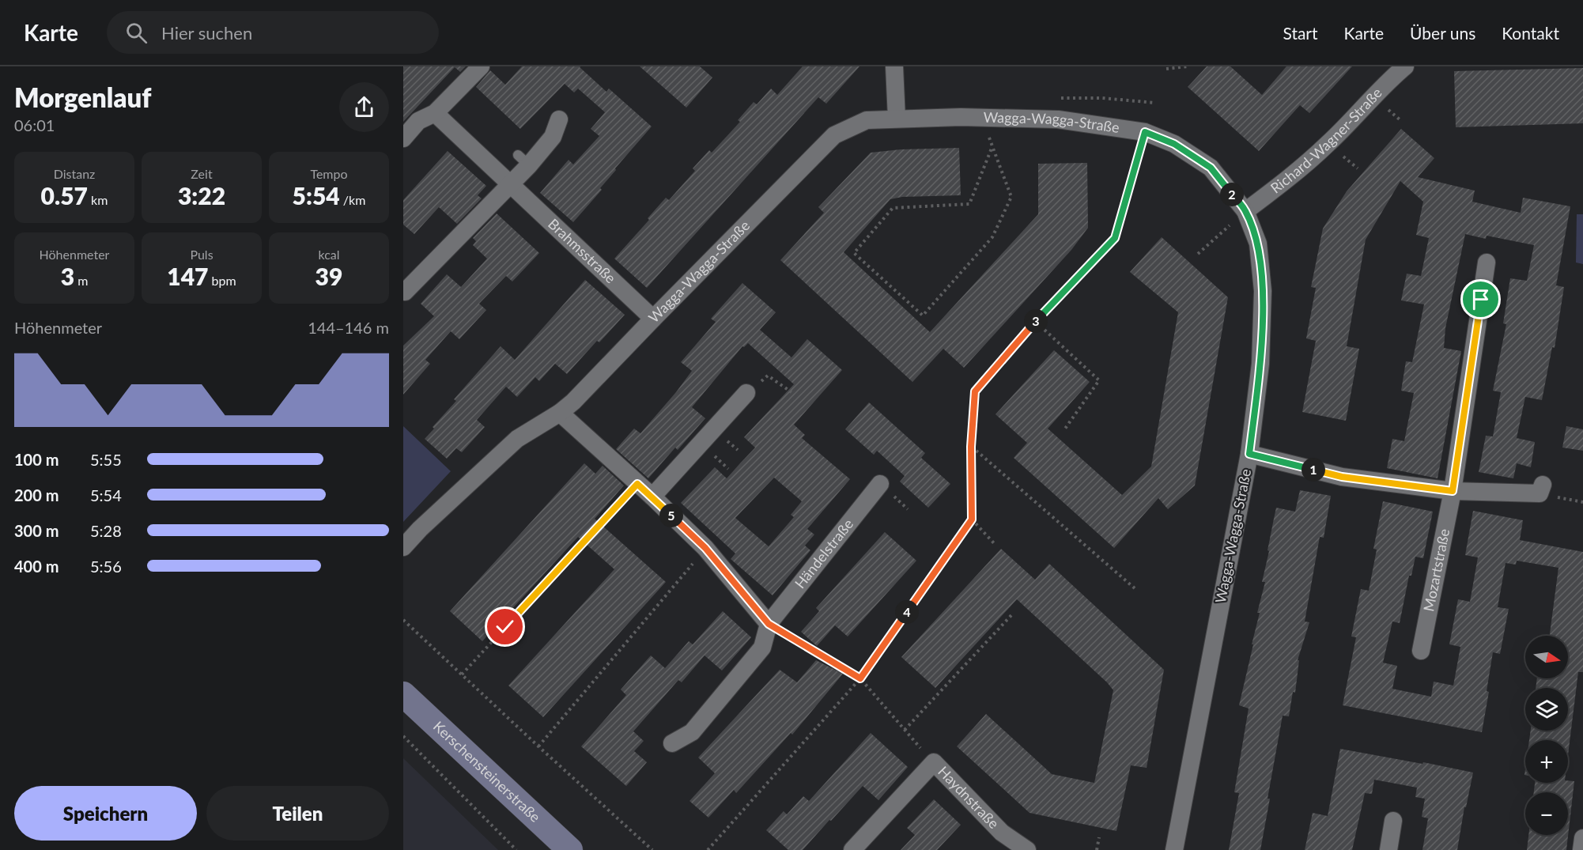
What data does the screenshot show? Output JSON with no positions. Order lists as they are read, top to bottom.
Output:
{
  "streets": {
    "street": [
      "Wagga-Wagga-Straße",
      "Richard-Wagner-Straße",
      "Brahmsstraße",
      "Händelstraße",
      "Mozartstraße",
      "Kerschensteinerstraße",
      "Haydnstraße"
    ]
  },
  "crossings": [
    ["Wagga-Wagga-Straße", "Richard-Wagner-Straße"],
    ["Wagga-Wagga-Straße", "Brahmsstraße"]
  ],
  "north": "right",
  "page": {
    "header": "Karte",
    "search": "Hier suchen",
    "nav": [
      "Start",
      "Karte",
      "Über uns",
      "Kontakt"
    ],
    "heading": ["Morgenlauf", "06:01"],
    "stats": [
      ["Distanz", "0.57 km"],
      ["Zeit", "3:22"],
      ["Tempo", "5:54 /km"],
      ["Höhenmeter", "3 m"],
      ["Puls", "147 bpm"],
      ["kcal", "39"]
    ],
    "pins": [
      "2",
      "3",
      "1",
      "5",
      "4"
    ],
    "chart": ["Höhenmeter", "144–146 m"],
    "list": [
      {
        "name": "100 m",
        "note": "5:55"
      },
      {
        "name": "200 m",
        "note": "5:54"
      },
      {
        "name": "300 m",
        "note": "5:28"
      },
      {
        "name": "400 m",
        "note": "5:56"
      }
    ],
    "map_buttons": ["+", "−"],
    "buttons": ["Speichern", "Teilen"]
  }
}
